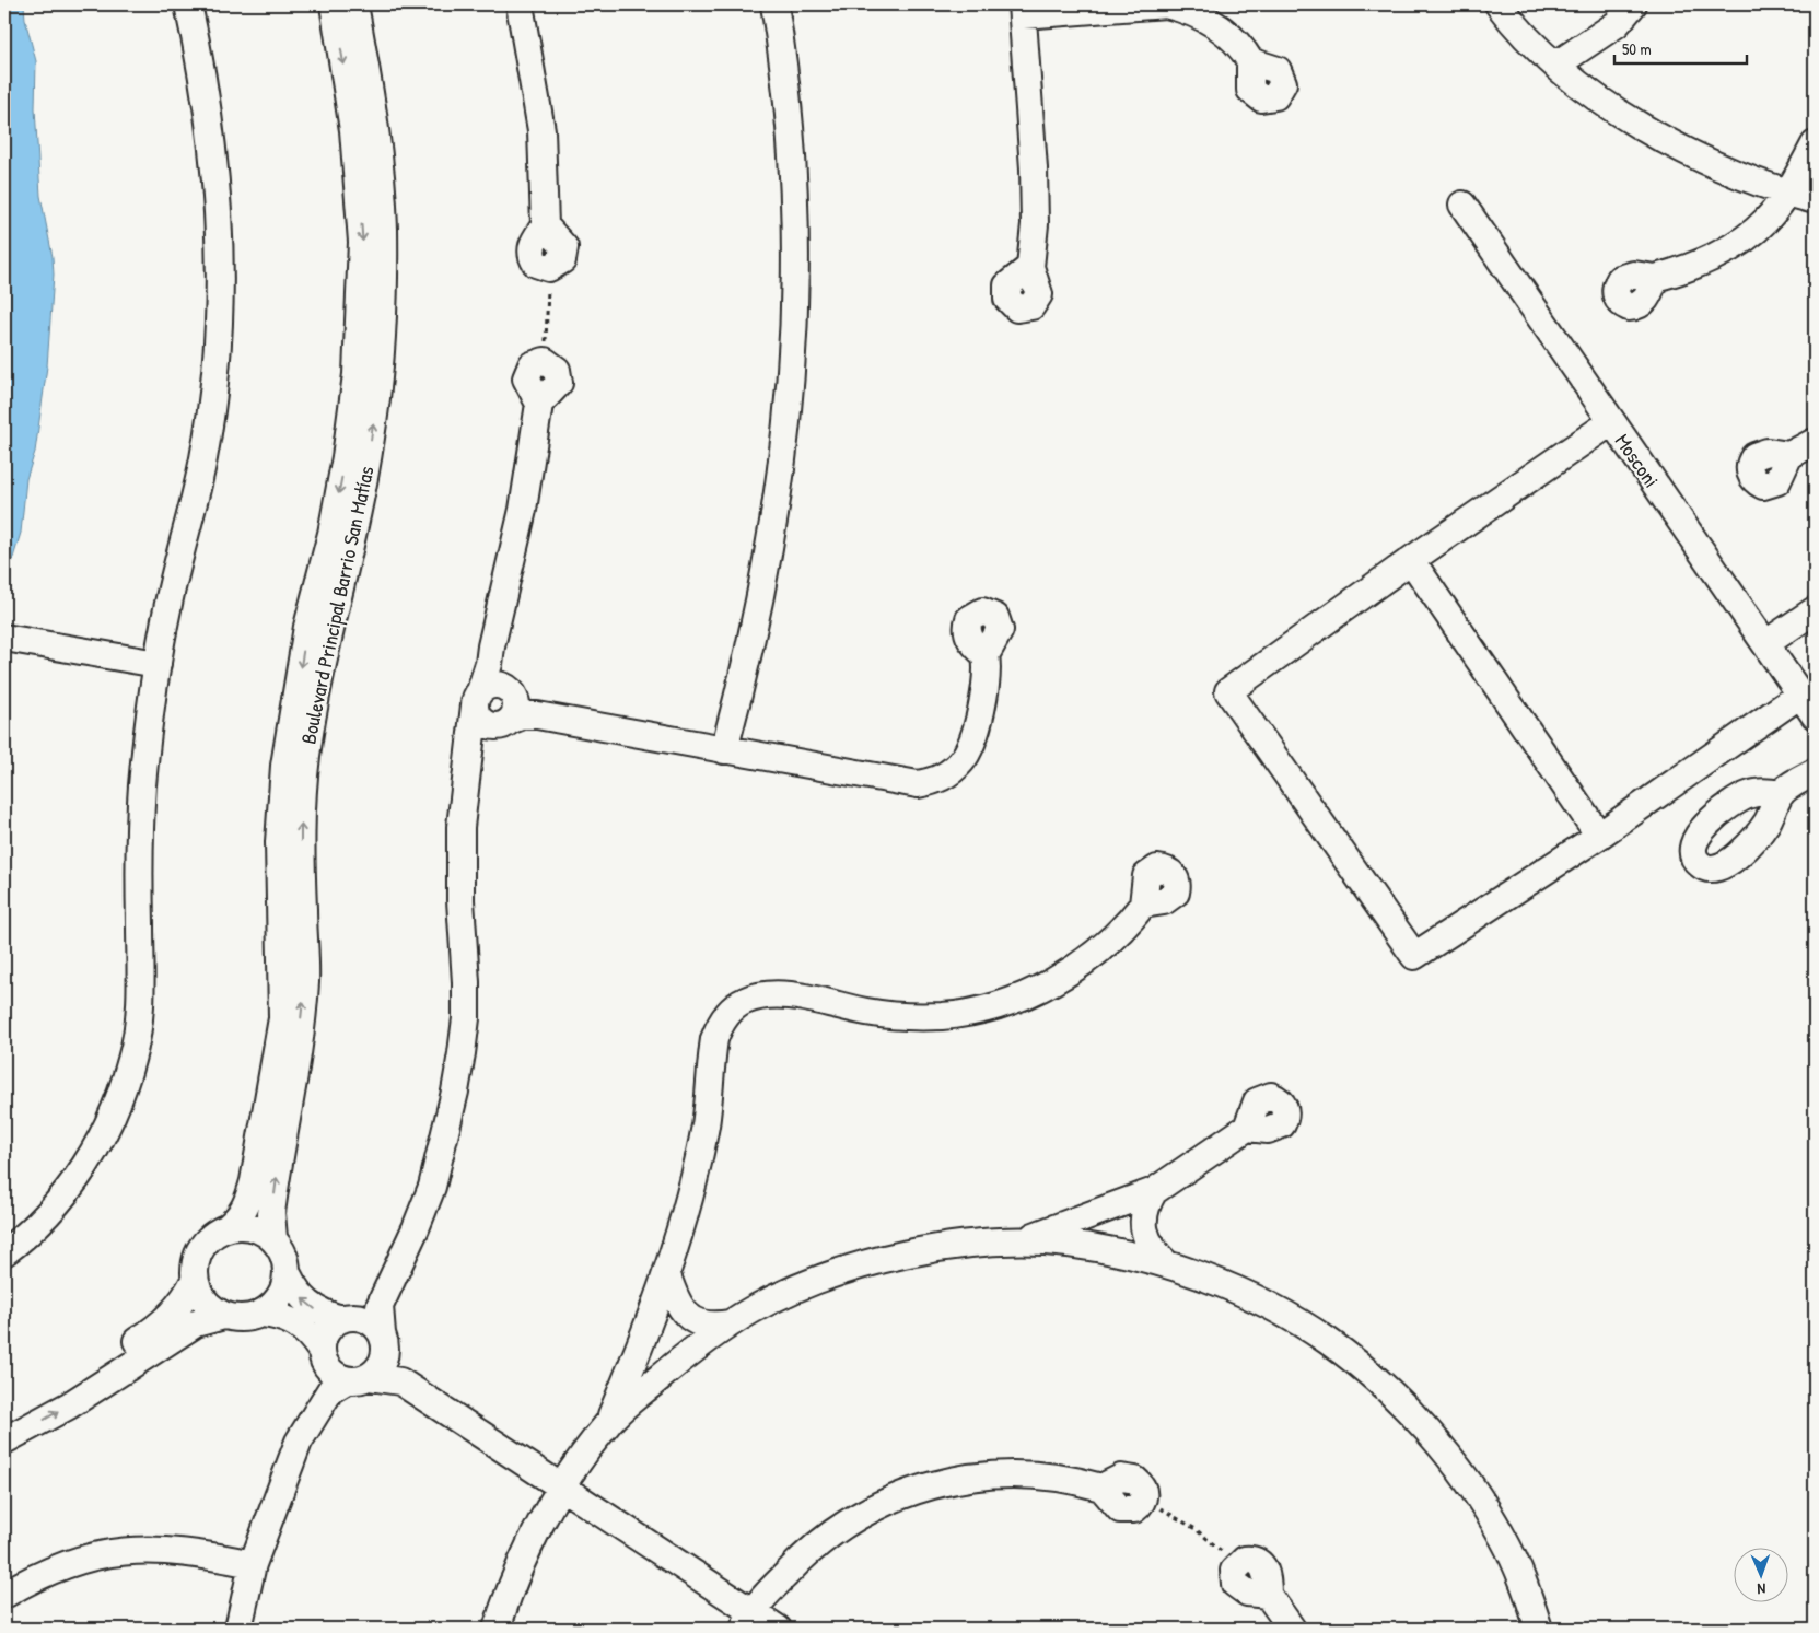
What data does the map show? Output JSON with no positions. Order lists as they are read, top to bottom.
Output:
{
  "streets": {
    "street": ["Mosconi", "Boulevard Principal Barrio San Matías"]
  },
  "scale_bar": "50 m",
  "north": "bottom"
}
